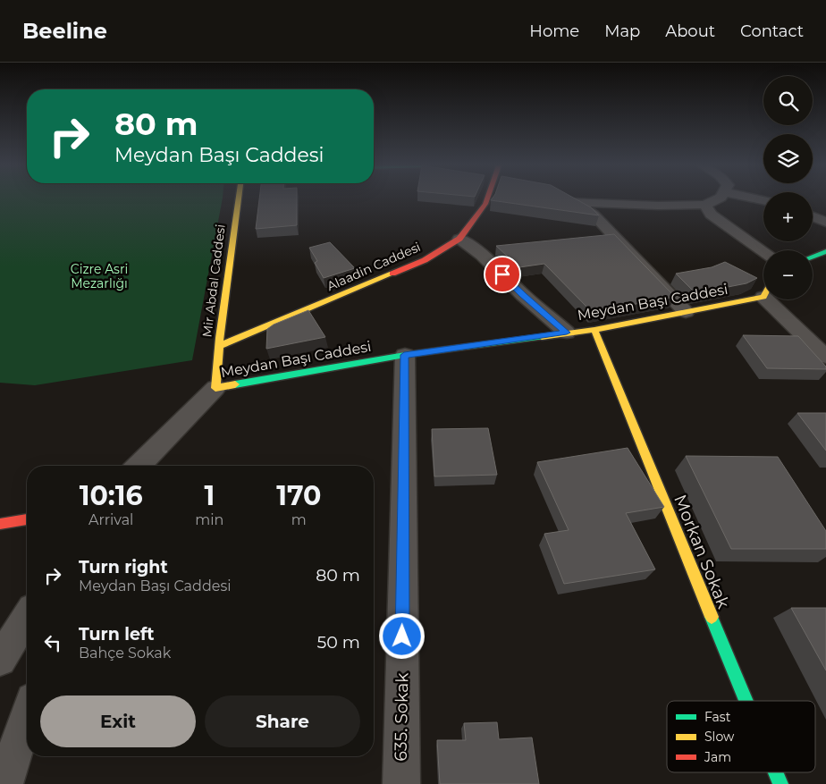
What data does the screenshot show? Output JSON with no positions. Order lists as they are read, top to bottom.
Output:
{
  "streets": {
    "street": [
      "Alaadin Caddesi",
      "Mir Abdal Caddesi",
      "Meydan Başı Caddesi",
      "Morkan Sokak",
      "635. Sokak"
    ]
  },
  "crossings": [
    ["Alaadin Caddesi", "Mir Abdal Caddesi"],
    ["Mir Abdal Caddesi", "Meydan Başı Caddesi"],
    ["Meydan Başı Caddesi", "Morkan Sokak"],
    ["Meydan Başı Caddesi", "635. Sokak"]
  ],
  "parks": ["Cizre Asri Mezarlığı"],
  "legend": ["Fast", "Slow", "Jam"],
  "page": {
    "header": "Beeline",
    "nav": [
      "Home",
      "Map",
      "About",
      "Contact"
    ],
    "map_buttons": ["+", "−"],
    "turn": ["80 m", "Meydan Başı Caddesi"],
    "eta": [
      "10:16",
      "Arrival",
      "1",
      "min",
      "170",
      "m"
    ],
    "list": [
      {
        "name": "Turn right",
        "note": "Meydan Başı Caddesi",
        "value": "80 m"
      },
      {
        "name": "Turn left",
        "note": "Bahçe Sokak",
        "value": "50 m"
      }
    ],
    "buttons": ["Exit", "Share"]
  }
}
